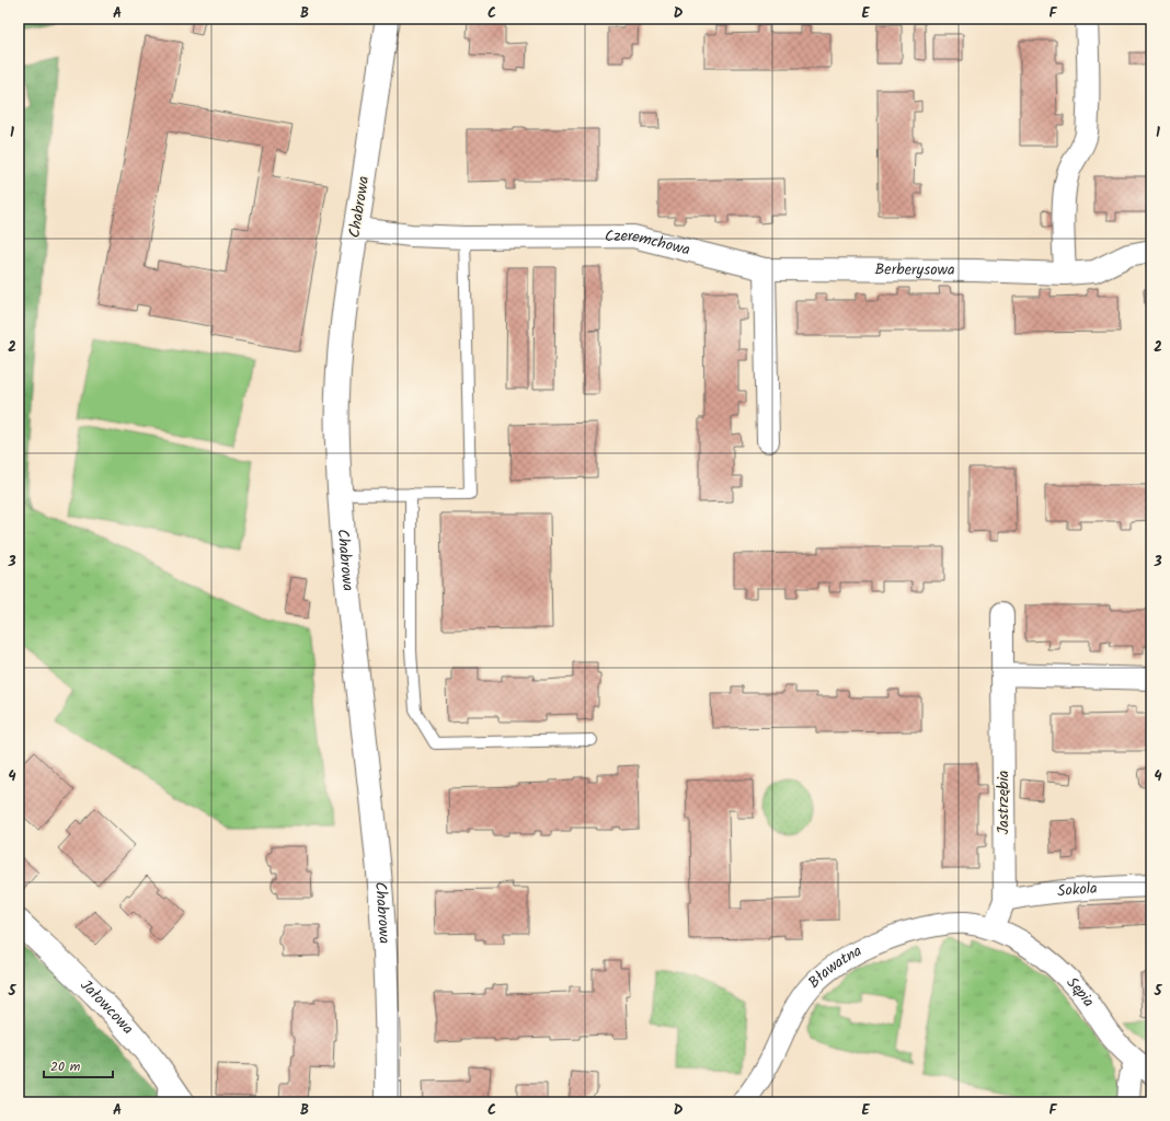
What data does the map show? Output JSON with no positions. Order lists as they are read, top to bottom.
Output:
{
  "streets": {
    "street": [
      "Chabrowa",
      "Czeremchowa",
      "Berberysowa",
      "Jastrzębia",
      "Sokola",
      "Bławatna",
      "Sępia",
      "Jałowcowa"
    ]
  },
  "crossings": [
    ["Chabrowa", "Czeremchowa"],
    ["Czeremchowa", "Berberysowa"],
    ["Jastrzębia", "Sokola"],
    ["Jastrzębia", "Bławatna"],
    ["Jastrzębia", "Sępia"],
    ["Bławatna", "Sępia"]
  ],
  "scale_bar": "20 m",
  "grid": {
    "columns": [
      "A",
      "B",
      "C",
      "D",
      "E",
      "F"
    ],
    "rows": [
      "1",
      "2",
      "3",
      "4",
      "5"
    ]
  }
}
